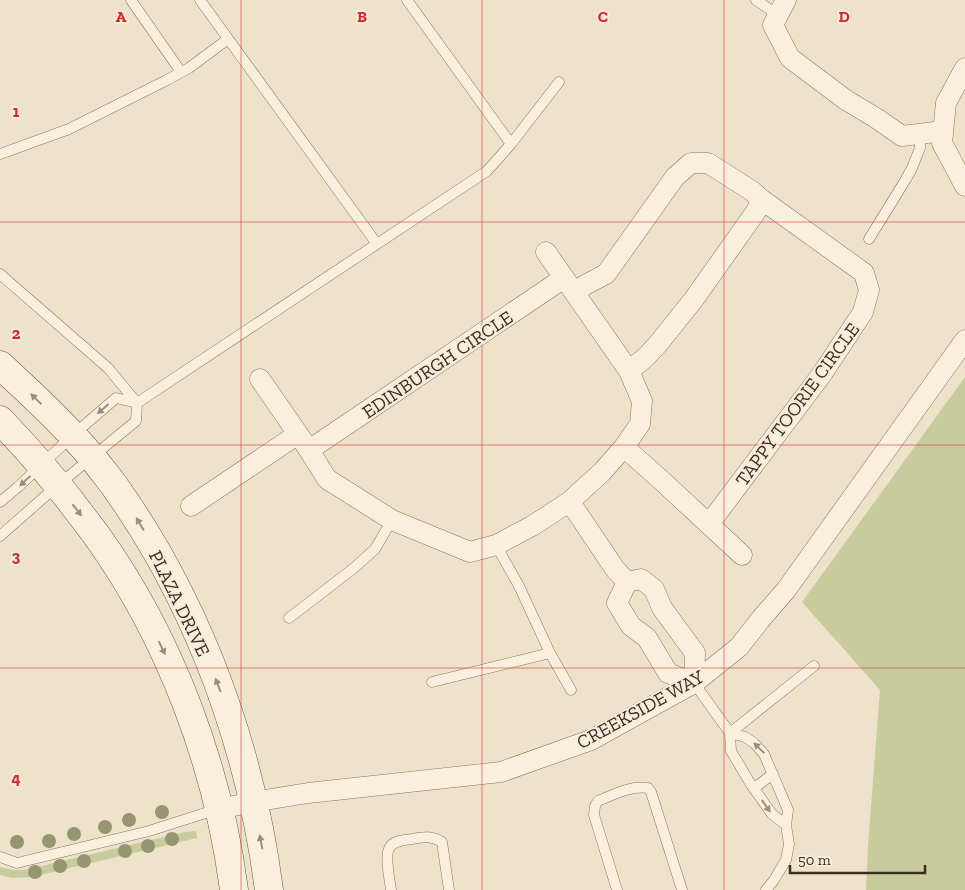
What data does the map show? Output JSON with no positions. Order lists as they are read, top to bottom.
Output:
{
  "streets": {
    "street": [
      "EDINBURGH CIRCLE",
      "TAPPY TOORIE CIRCLE",
      "PLAZA DRIVE",
      "CREEKSIDE WAY"
    ]
  },
  "crossings": [
    ["EDINBURGH CIRCLE", "TAPPY TOORIE CIRCLE"],
    ["PLAZA DRIVE", "CREEKSIDE WAY"]
  ],
  "scale_bar": "50 m",
  "grid": {
    "columns": [
      "A",
      "B",
      "C",
      "D"
    ],
    "rows": [
      "1",
      "2",
      "3",
      "4"
    ]
  }
}
